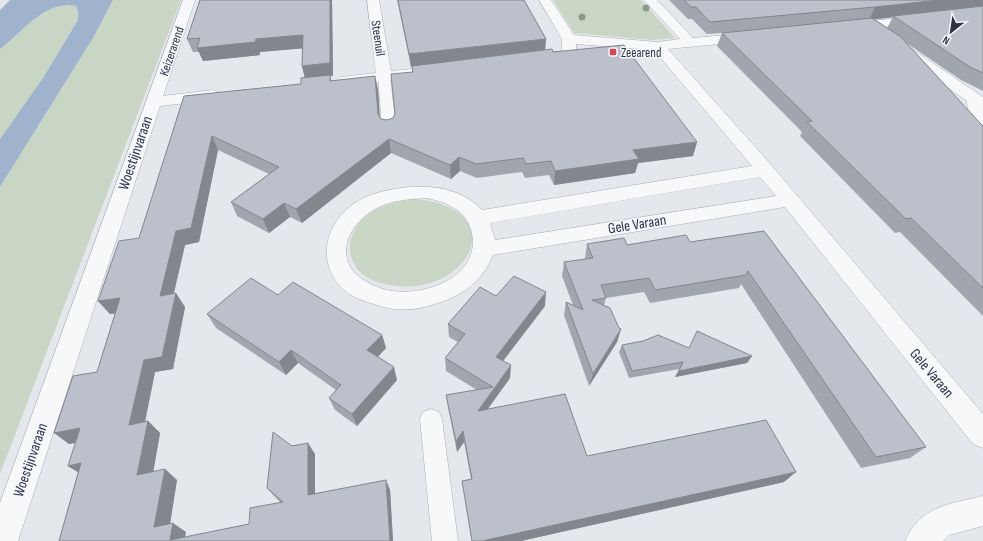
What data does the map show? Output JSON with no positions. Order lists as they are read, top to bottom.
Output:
{
  "streets": {
    "street": [
      "Steenuil",
      "Keizerarend",
      "Woestijnvaraan",
      "Gele Varaan"
    ]
  },
  "crossings": [
    ["Keizerarend", "Woestijnvaraan"]
  ],
  "places": {
    "transit": ["Zeearend"]
  },
  "north": "bottom left"
}
